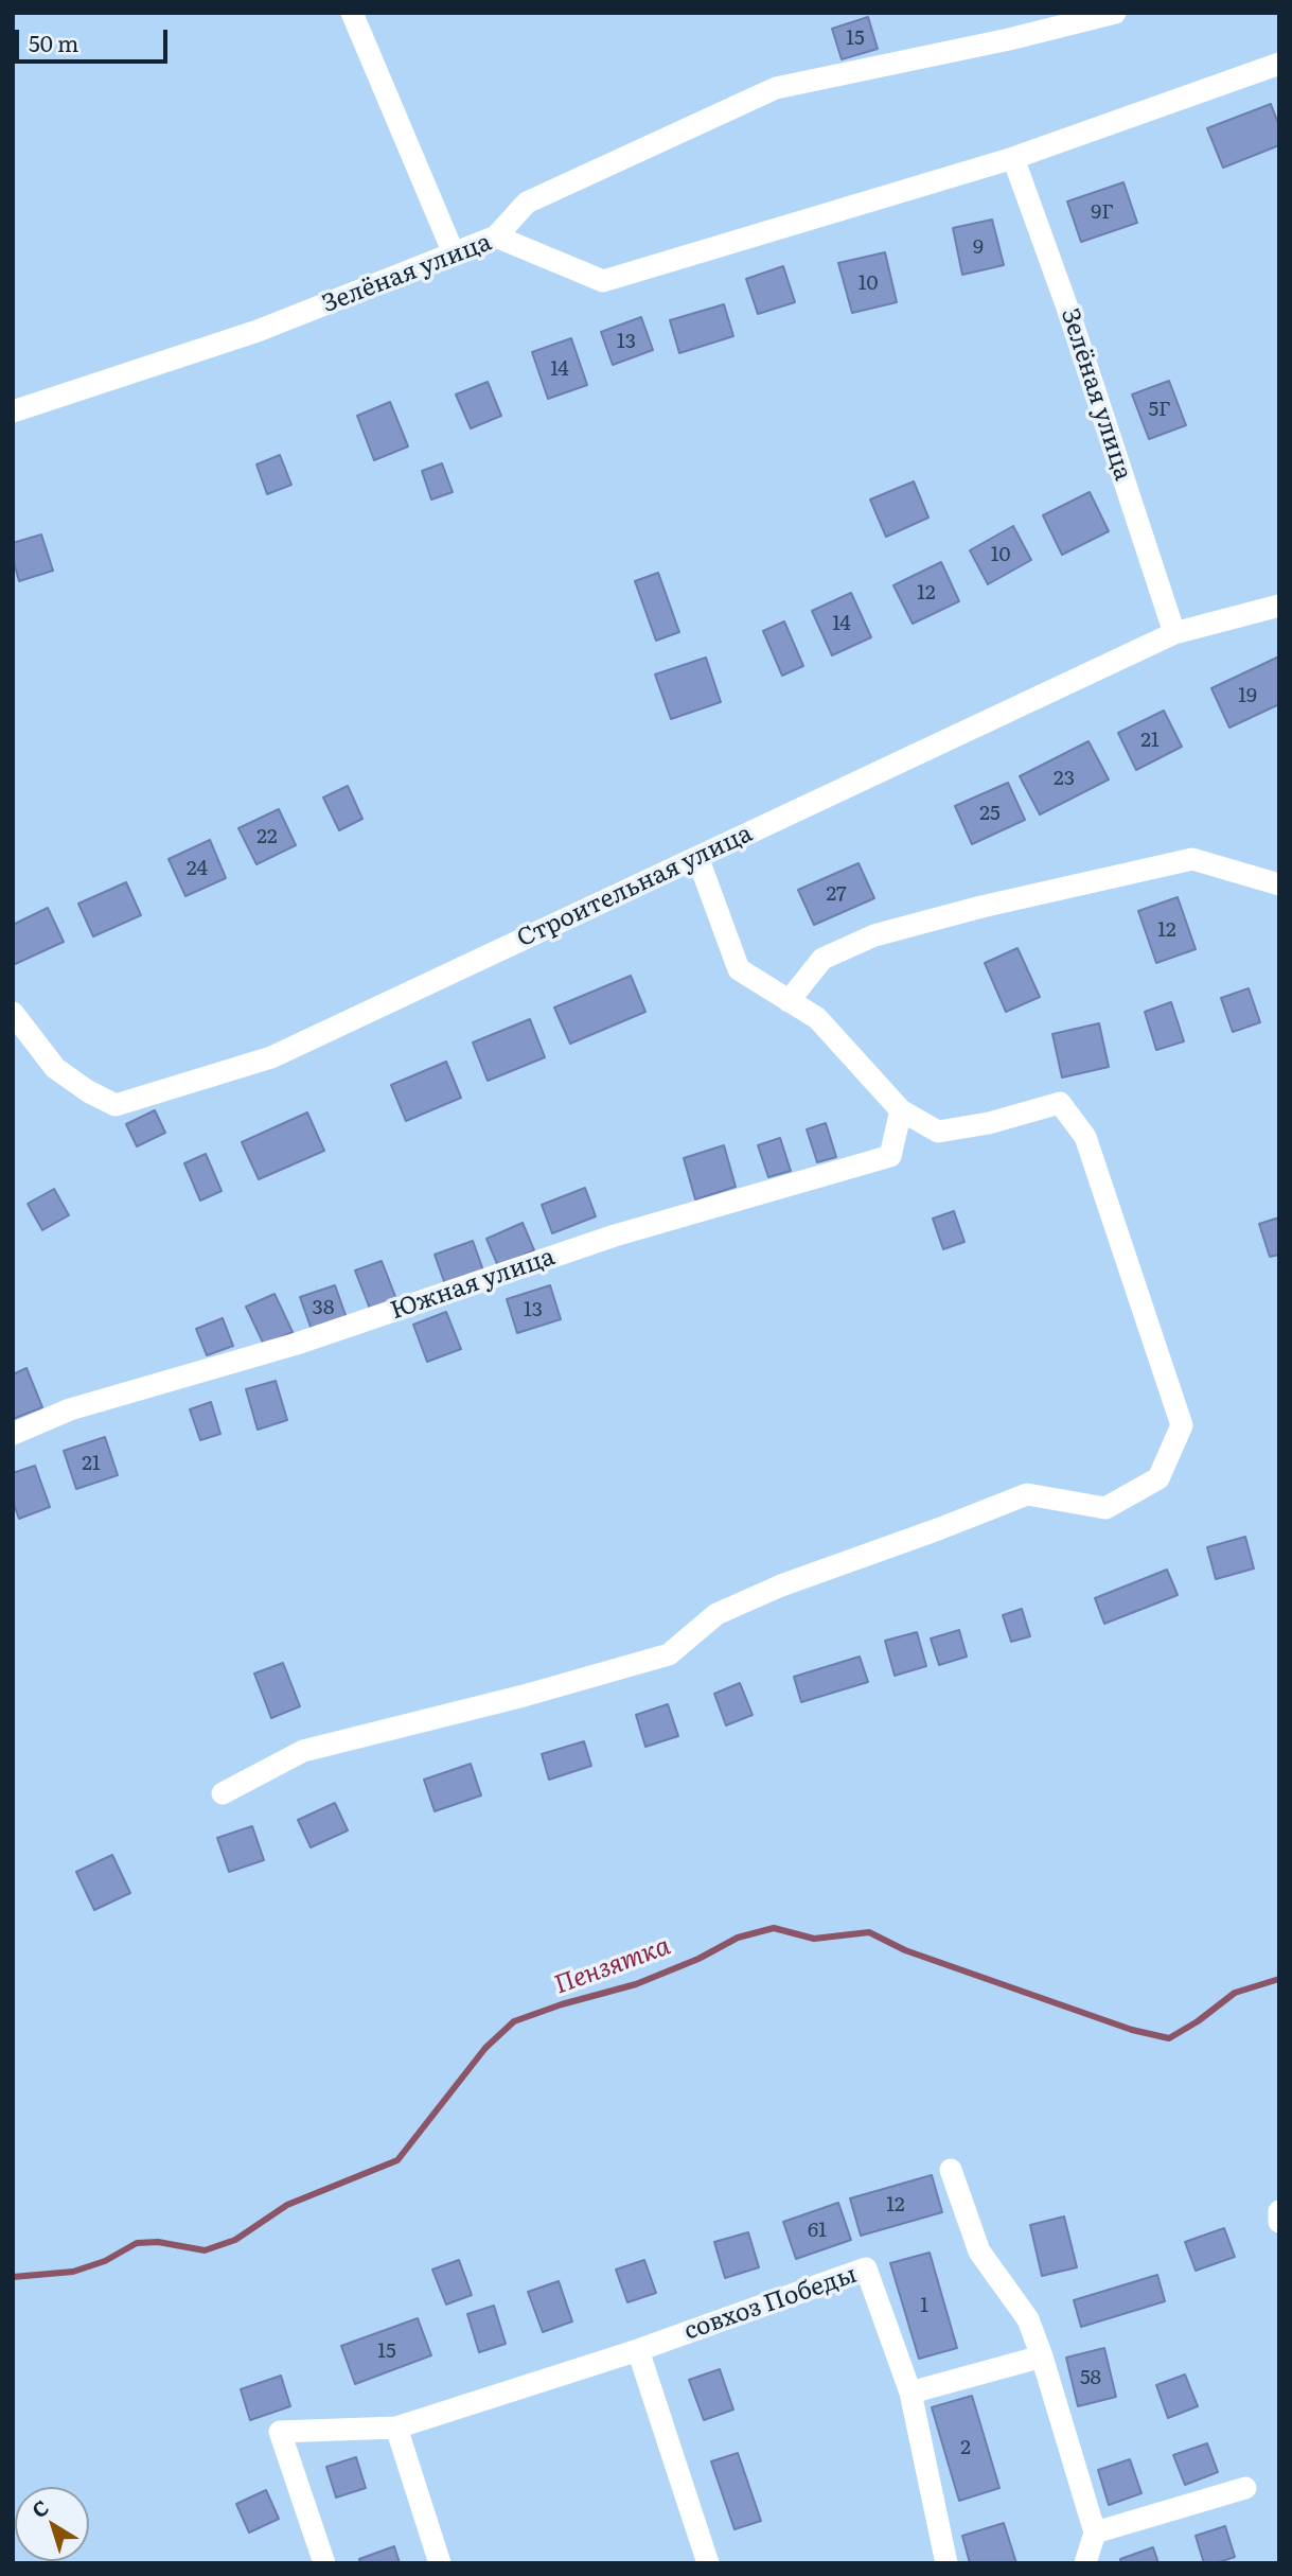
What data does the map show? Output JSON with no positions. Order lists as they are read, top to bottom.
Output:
{
  "streets": {
    "street": [
      "Зелёная улица",
      "Строительная улица",
      "Южная улица",
      "совхоз Победы"
    ]
  },
  "crossings": [
    ["Зелёная улица", "Строительная улица"]
  ],
  "water": ["Пензятка"],
  "house_numbers": [
    "15",
    "9Г",
    "9",
    "10",
    "13",
    "14",
    "5Г",
    "10",
    "12",
    "14",
    "19",
    "21",
    "23",
    "25",
    "22",
    "24",
    "27",
    "12",
    "38",
    "13",
    "21",
    "12",
    "61",
    "1",
    "15",
    "58",
    "2"
  ],
  "scale_bar": "50 m",
  "north": "top left"
}
